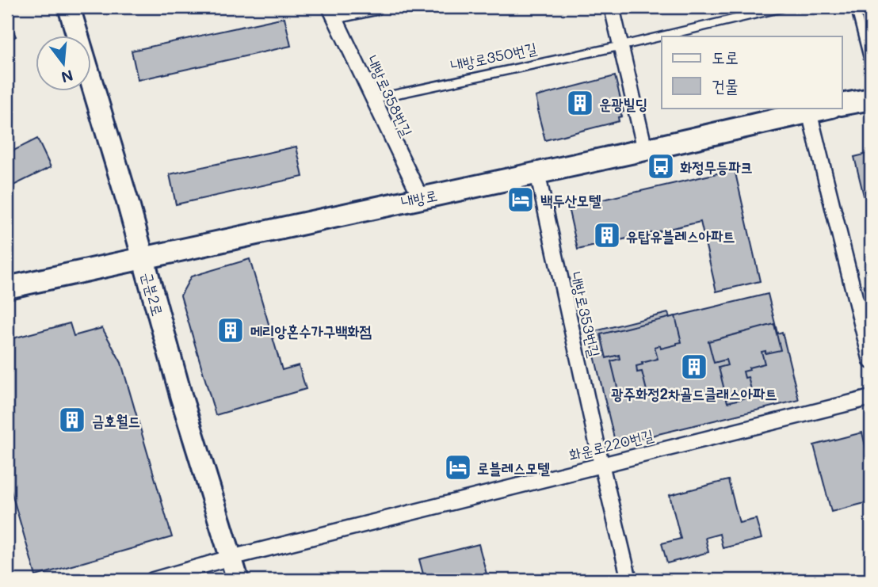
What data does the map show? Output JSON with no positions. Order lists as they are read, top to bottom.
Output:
{
  "streets": {
    "street": [
      "내방로358번길",
      "내방로",
      "군분2로",
      "내방로353번길",
      "화운로220번길"
    ],
    "lane": ["내방로350번길"]
  },
  "crossings": [
    ["내방로350번길", "내방로358번길"],
    ["내방로358번길", "내방로"],
    ["내방로", "군분2로"],
    ["내방로", "내방로353번길"],
    ["군분2로", "화운로220번길"],
    ["내방로353번길", "화운로220번길"]
  ],
  "places": {
    "building": [
      "운광빌딩",
      "유탑유블레스아파트",
      "메리앙혼수가구백화점",
      "광주화정2차골드클래스아파트",
      "금호월드"
    ],
    "bus stop": ["화정무등파크"],
    "hotel": ["백두산모텔", "로블레스모텔"]
  },
  "legend": ["도로", "건물"],
  "north": "bottom"
}
